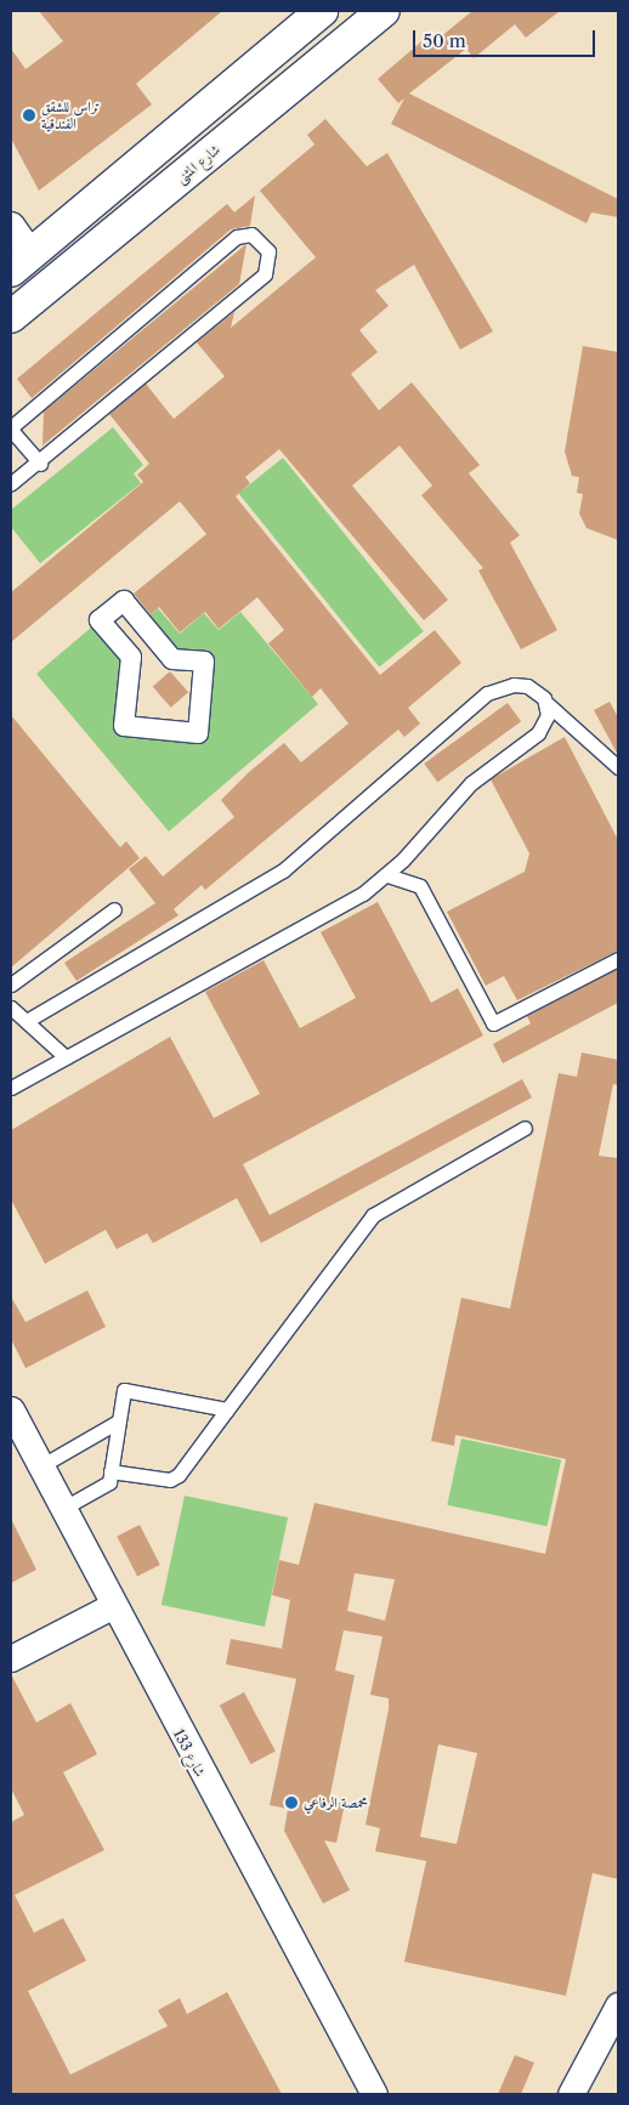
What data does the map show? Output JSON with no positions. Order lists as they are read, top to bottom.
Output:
{
  "streets": {
    "street": ["شارع المثنى", "شارع 133"]
  },
  "places": ["تراس للشقق الفندقية", "محمصة الرفاعي"],
  "scale_bar": "50 m"
}
